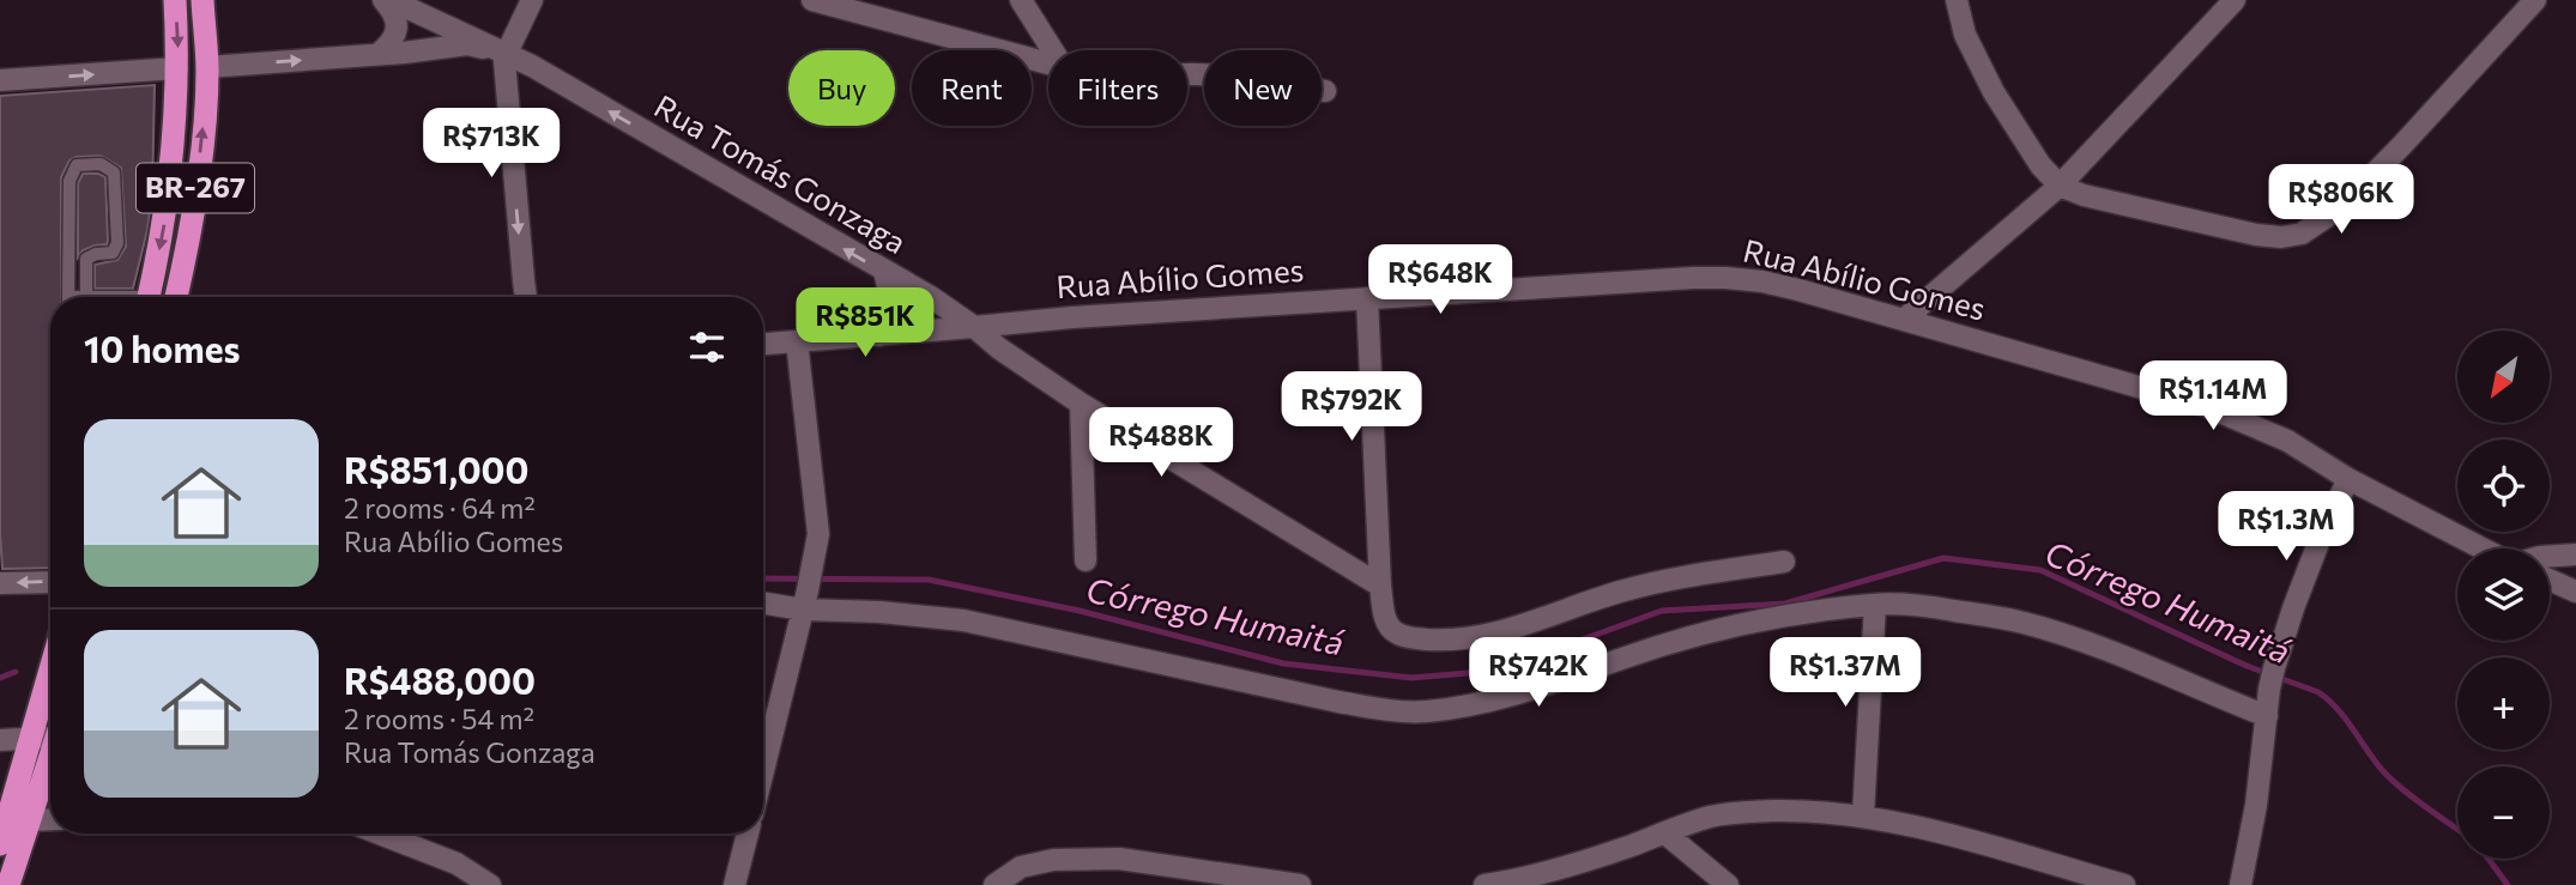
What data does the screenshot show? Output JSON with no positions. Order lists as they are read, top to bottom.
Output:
{
  "streets": {
    "highway": ["BR-267"],
    "street": ["Rua Tomás Gonzaga", "Rua Abílio Gomes"]
  },
  "crossings": [
    ["Rua Tomás Gonzaga", "Rua Abílio Gomes"]
  ],
  "one_way": ["Rua Tomás Gonzaga"],
  "water": ["Córrego Humaitá"],
  "north": "bottom left",
  "page": {
    "chip": [
      "Buy",
      "Rent",
      "Filters",
      "New"
    ],
    "price": [
      "R$713K",
      "R$806K",
      "R$648K",
      "R$851K",
      "R$1.14M",
      "R$792K",
      "R$488K",
      "R$1.3M",
      "R$742K",
      "R$1.37M"
    ],
    "heading": "10 homes",
    "map_buttons": ["+", "−"],
    "list": [
      {
        "name": "R$851,000",
        "note": "2 rooms · 64 m² · Rua Abílio Gomes"
      },
      {
        "name": "R$488,000",
        "note": "2 rooms · 54 m² · Rua Tomás Gonzaga"
      }
    ]
  }
}
